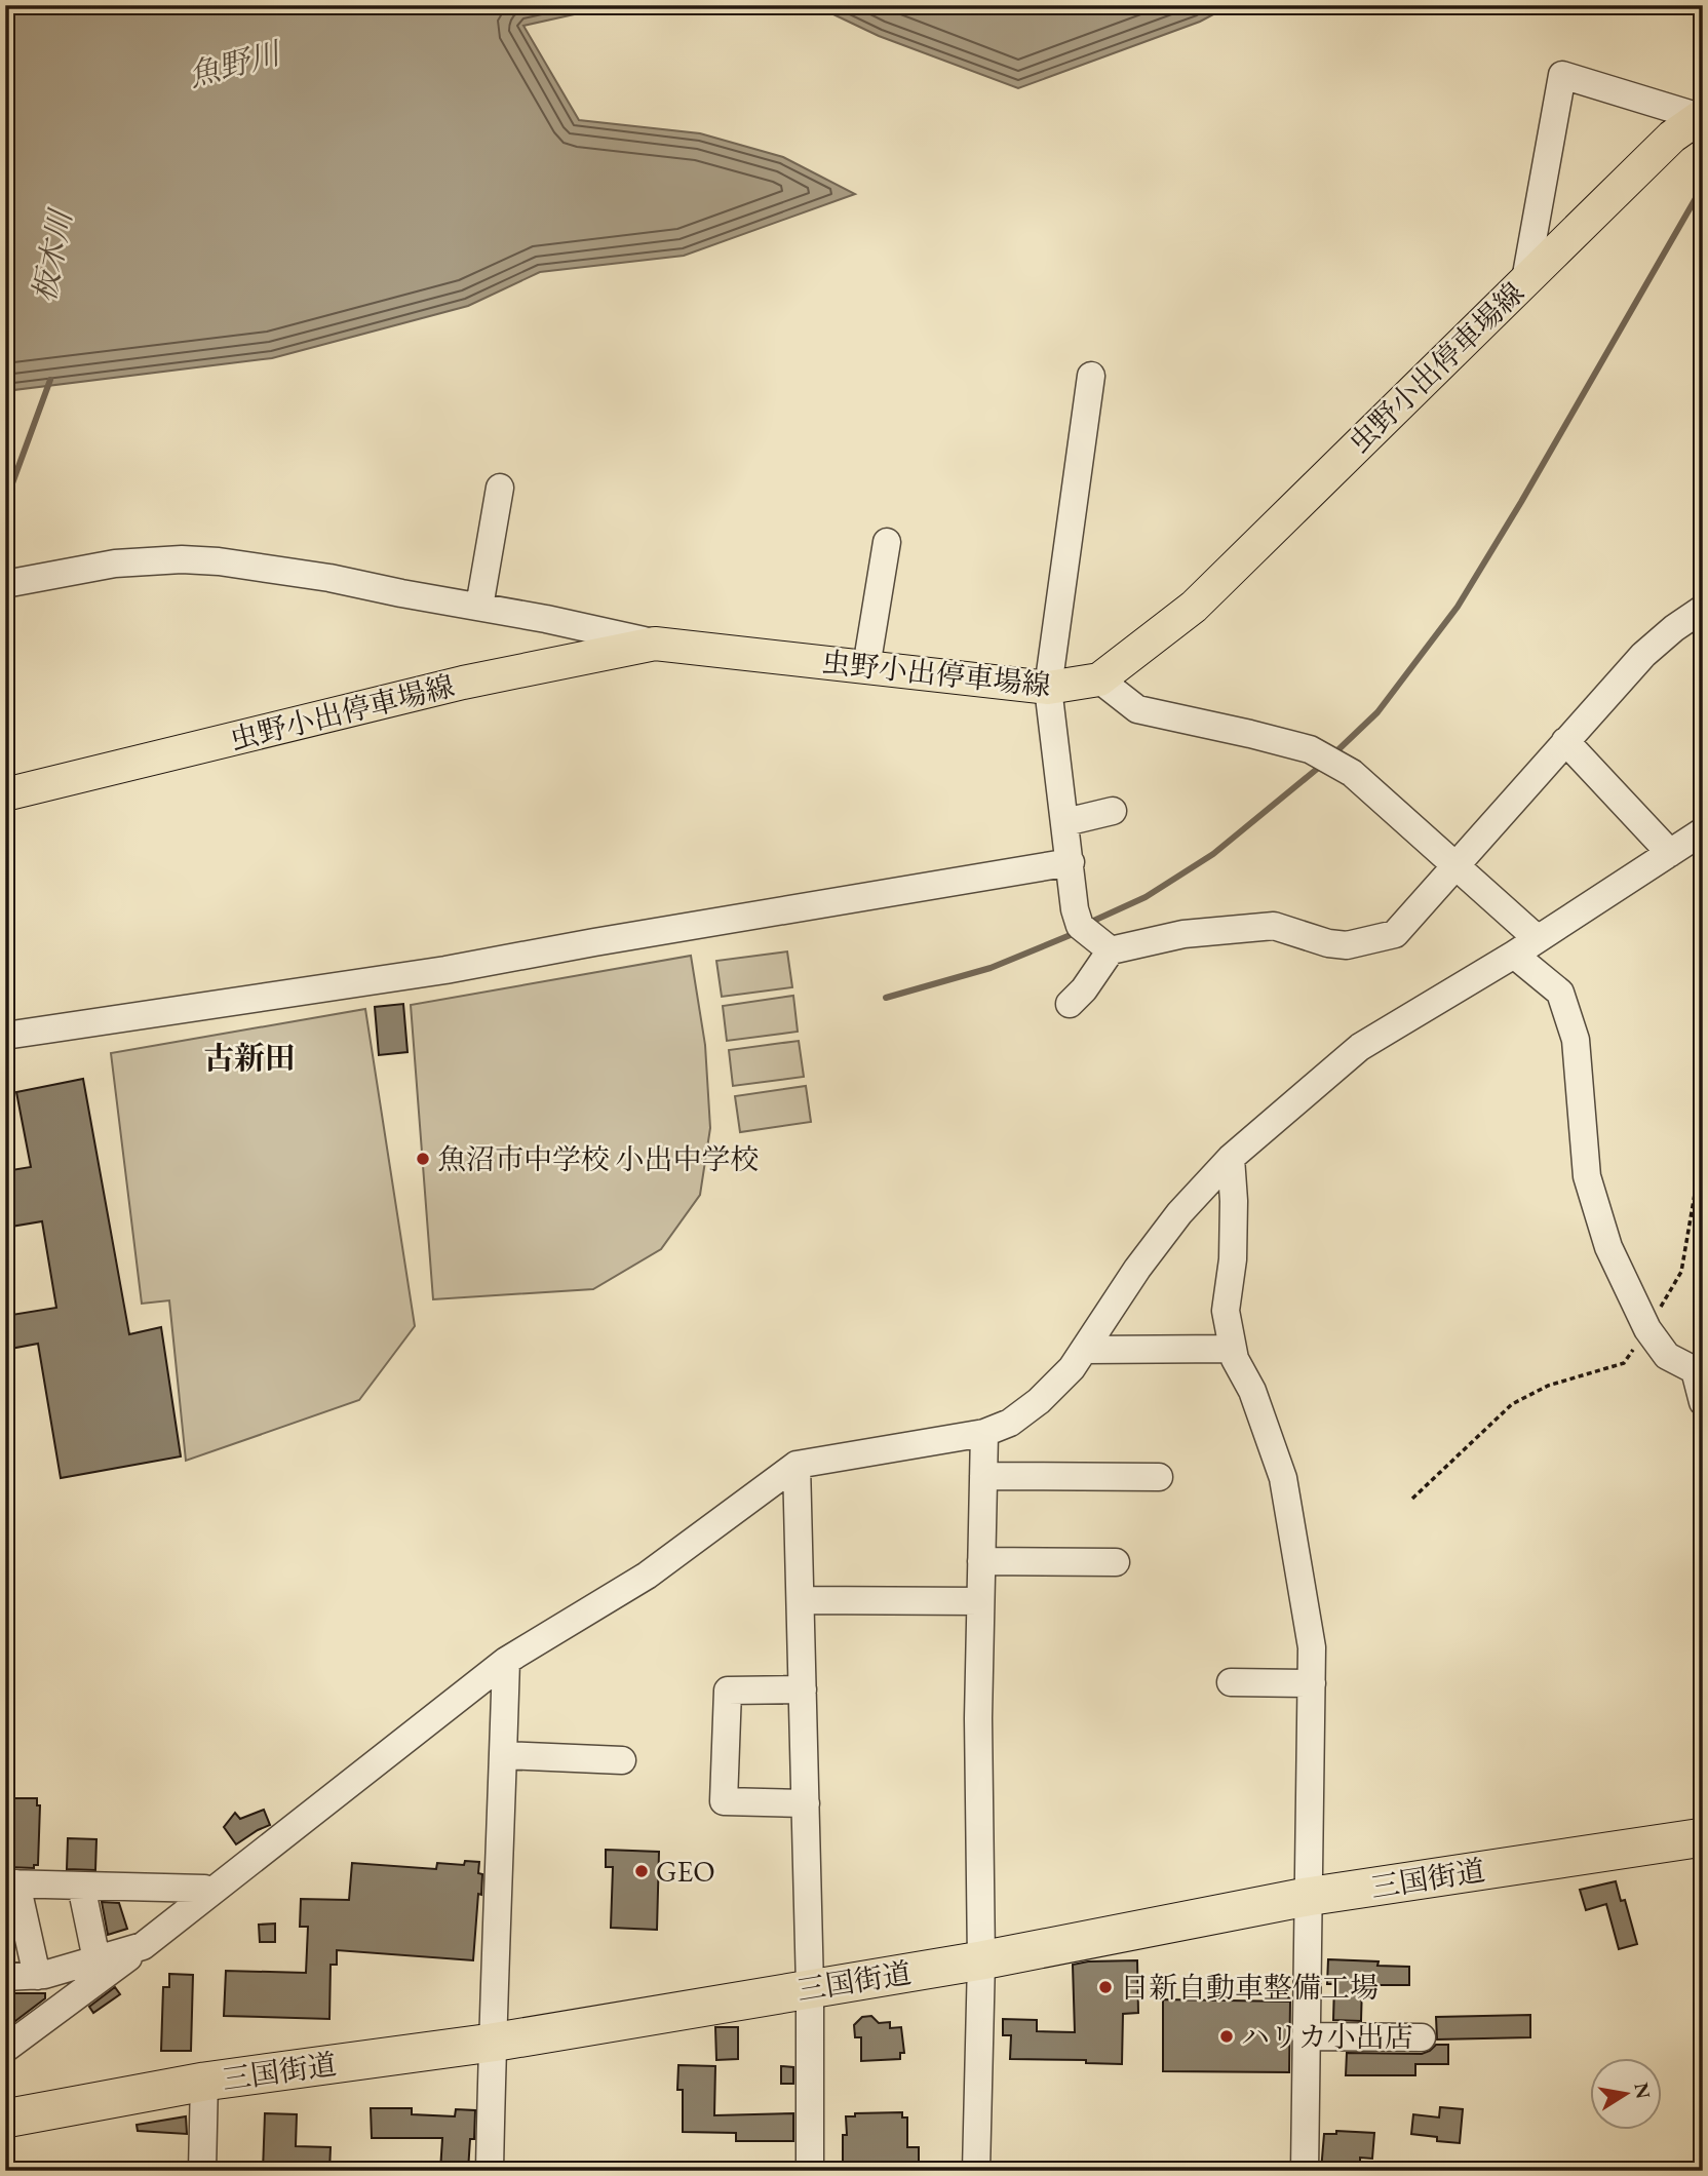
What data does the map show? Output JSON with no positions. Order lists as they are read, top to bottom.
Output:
{
  "streets": {
    "highway": ["三国街道"],
    "main road": ["虫野小出停車場線"]
  },
  "districts": ["古新田"],
  "water": ["魚野川", "板木川"],
  "places": [
    "魚沼市中学校 小出中学校",
    "GEO",
    "日新自動車整備工場",
    "ハリカ小出店"
  ],
  "north": "right"
}
